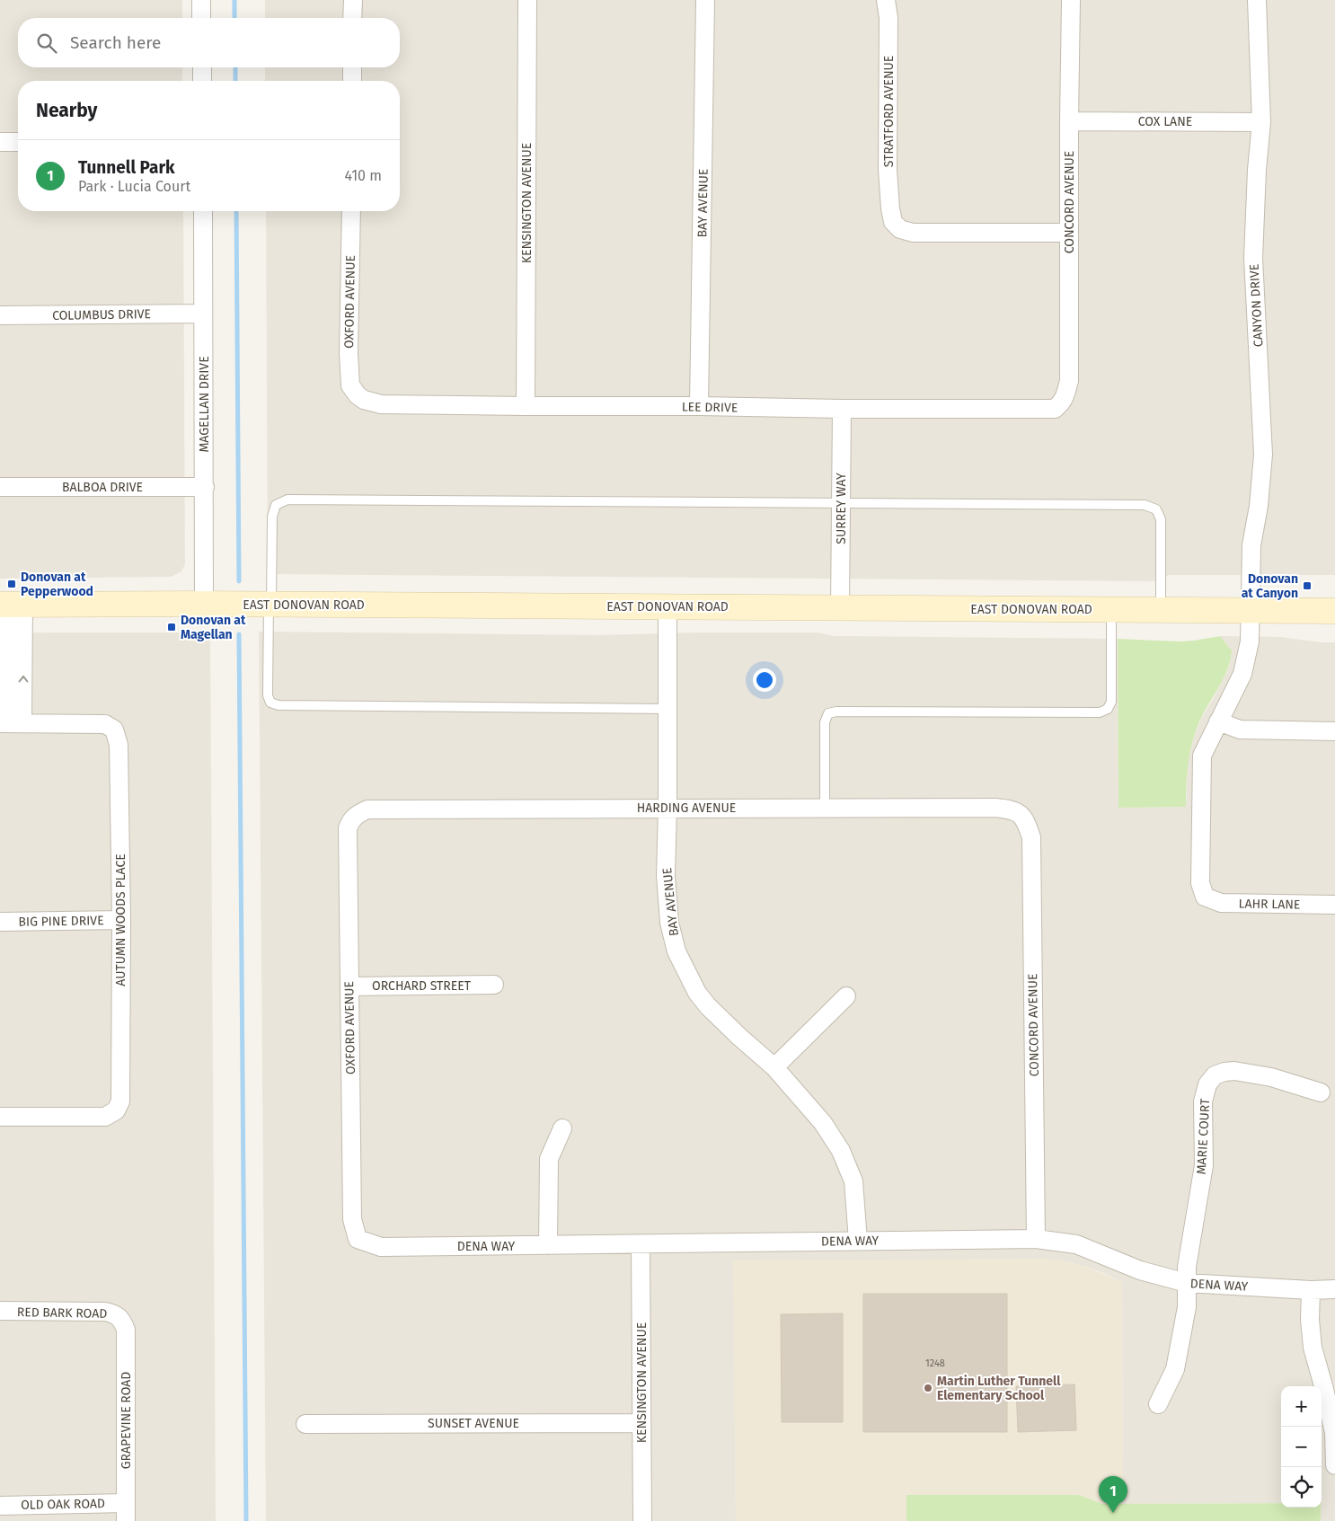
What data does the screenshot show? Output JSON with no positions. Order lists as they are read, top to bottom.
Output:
{
  "streets": {
    "street": [
      "STRATFORD AVENUE",
      "COX LANE",
      "CONCORD AVENUE",
      "KENSINGTON AVENUE",
      "BAY AVENUE",
      "OXFORD AVENUE",
      "CANYON DRIVE",
      "COLUMBUS DRIVE",
      "MAGELLAN DRIVE",
      "LEE DRIVE",
      "BALBOA DRIVE",
      "SURREY WAY",
      "EAST DONOVAN ROAD",
      "HARDING AVENUE",
      "LAHR LANE",
      "AUTUMN WOODS PLACE",
      "BIG PINE DRIVE",
      "ORCHARD STREET",
      "MARIE COURT",
      "DENA WAY",
      "RED BARK ROAD",
      "GRAPEVINE ROAD",
      "SUNSET AVENUE",
      "OLD OAK ROAD"
    ]
  },
  "crossings": [
    ["STRATFORD AVENUE", "CONCORD AVENUE"],
    ["COX LANE", "CONCORD AVENUE"],
    ["COX LANE", "CANYON DRIVE"],
    ["CONCORD AVENUE", "LEE DRIVE"],
    ["CONCORD AVENUE", "HARDING AVENUE"],
    ["CONCORD AVENUE", "DENA WAY"],
    ["KENSINGTON AVENUE", "LEE DRIVE"],
    ["KENSINGTON AVENUE", "DENA WAY"],
    ["KENSINGTON AVENUE", "SUNSET AVENUE"],
    ["BAY AVENUE", "LEE DRIVE"],
    ["BAY AVENUE", "EAST DONOVAN ROAD"],
    ["BAY AVENUE", "HARDING AVENUE"],
    ["BAY AVENUE", "DENA WAY"],
    ["OXFORD AVENUE", "LEE DRIVE"],
    ["OXFORD AVENUE", "HARDING AVENUE"],
    ["OXFORD AVENUE", "ORCHARD STREET"],
    ["OXFORD AVENUE", "DENA WAY"],
    ["CANYON DRIVE", "EAST DONOVAN ROAD"],
    ["CANYON DRIVE", "LAHR LANE"],
    ["COLUMBUS DRIVE", "MAGELLAN DRIVE"],
    ["MAGELLAN DRIVE", "BALBOA DRIVE"],
    ["MAGELLAN DRIVE", "EAST DONOVAN ROAD"],
    ["LEE DRIVE", "SURREY WAY"],
    ["SURREY WAY", "EAST DONOVAN ROAD"],
    ["AUTUMN WOODS PLACE", "BIG PINE DRIVE"],
    ["MARIE COURT", "DENA WAY"],
    ["RED BARK ROAD", "GRAPEVINE ROAD"],
    ["GRAPEVINE ROAD", "OLD OAK ROAD"]
  ],
  "places": {
    "transit": ["Donovan at Pepperwood", "Donovan at Canyon", "Donovan at Magellan"],
    "other": ["Martin Luther Tunnell Elementary School"]
  },
  "house_numbers": ["1248"],
  "page": {
    "search": "Search here",
    "heading": "Nearby",
    "list": [
      {
        "mark": "1",
        "name": "Tunnell Park",
        "note": "Park · Lucia Court",
        "value": "410 m"
      }
    ],
    "map_buttons": ["+", "−"],
    "pins": "1"
  }
}
